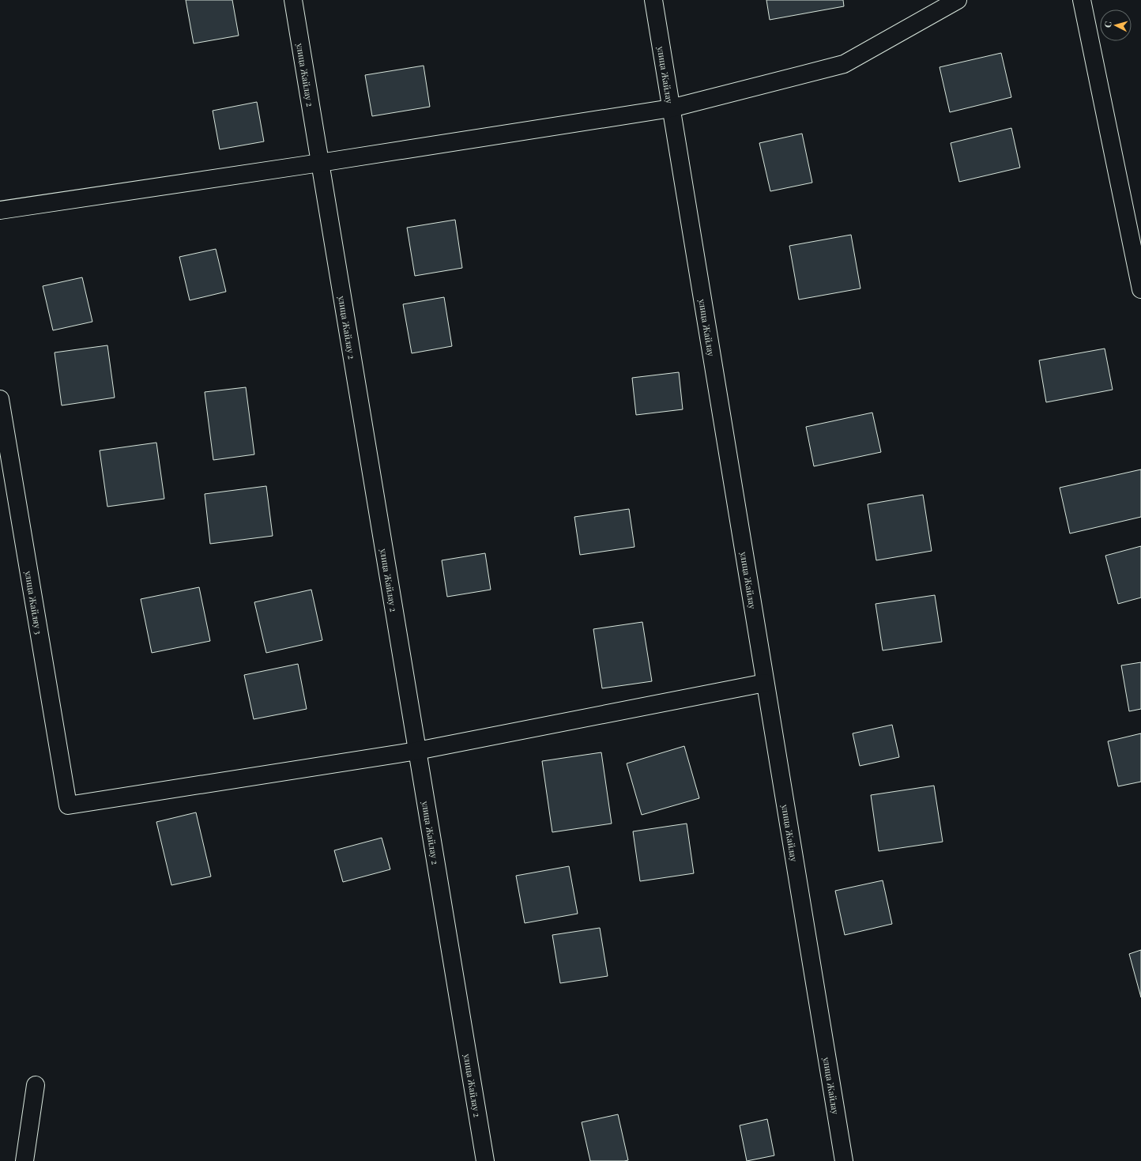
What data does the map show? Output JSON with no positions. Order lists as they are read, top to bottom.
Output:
{
  "streets": {
    "street": ["улица Жайлау 2", "улица Жайлау", "улица Жайляу 3"]
  },
  "crossings": [
    ["улица Жайлау 2", "улица Жайляу 3"]
  ],
  "north": "left"
}
